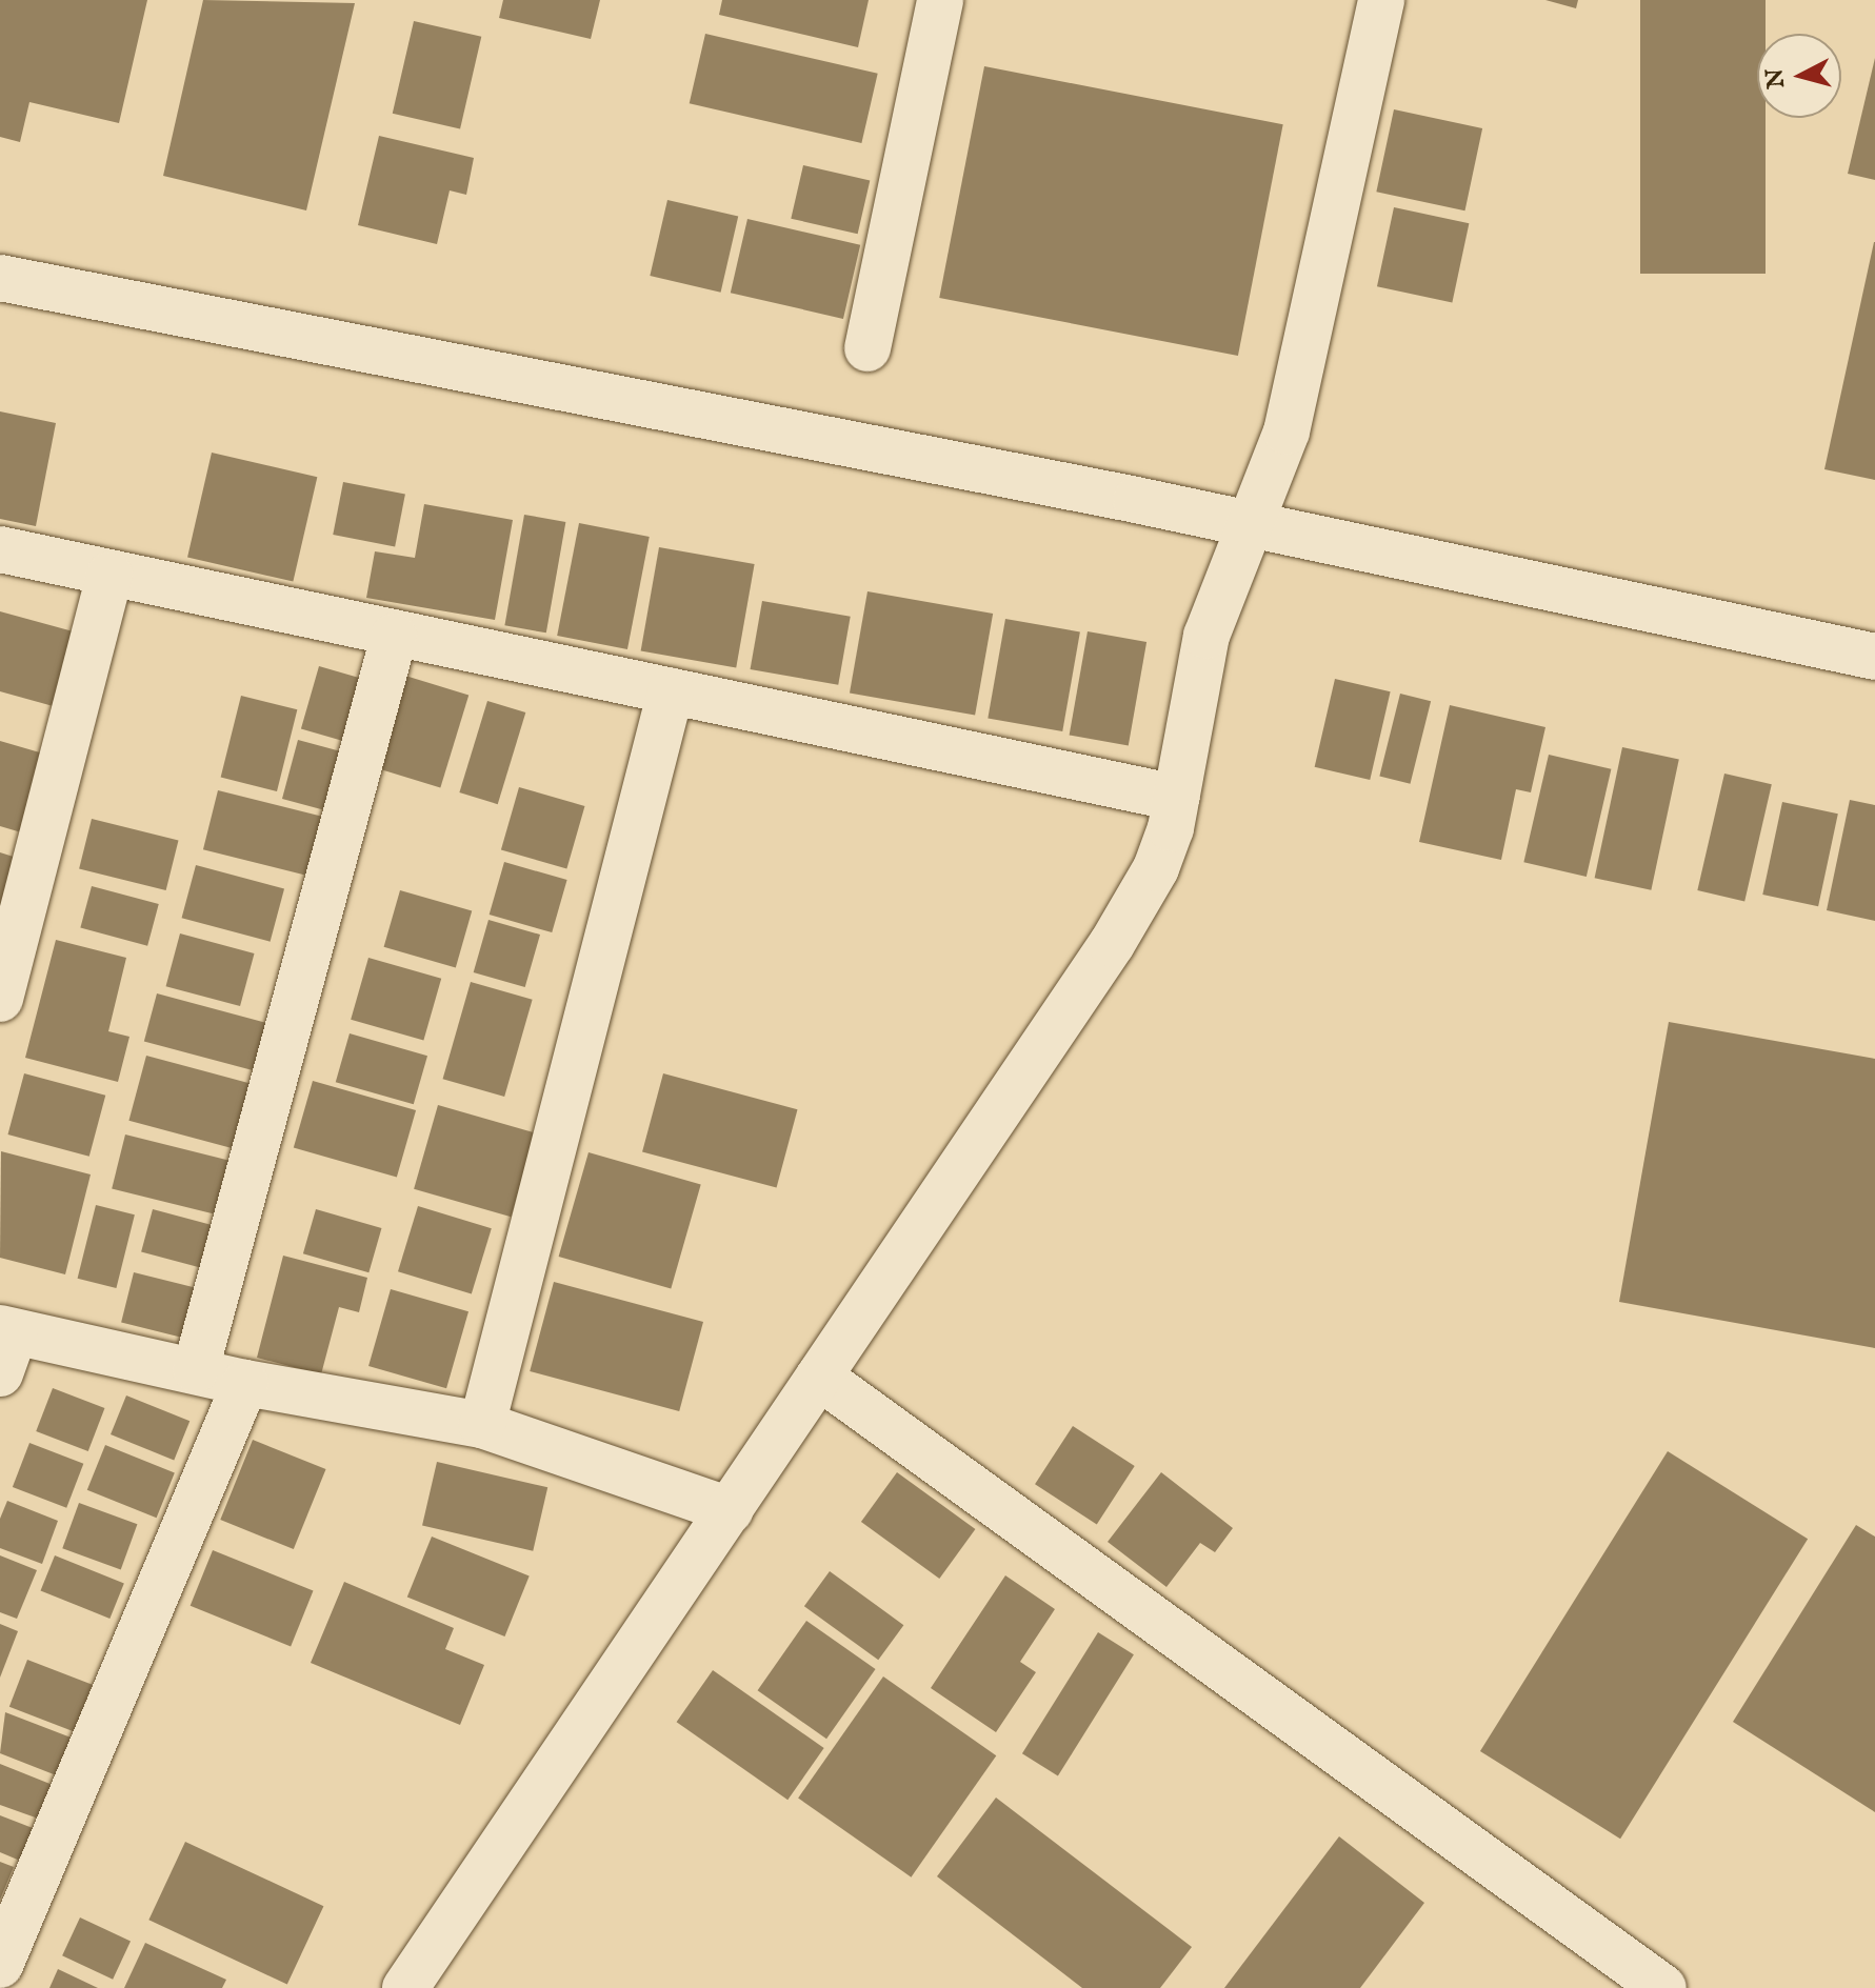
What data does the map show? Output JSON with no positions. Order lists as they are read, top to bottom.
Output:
{
  "north": "left"
}
